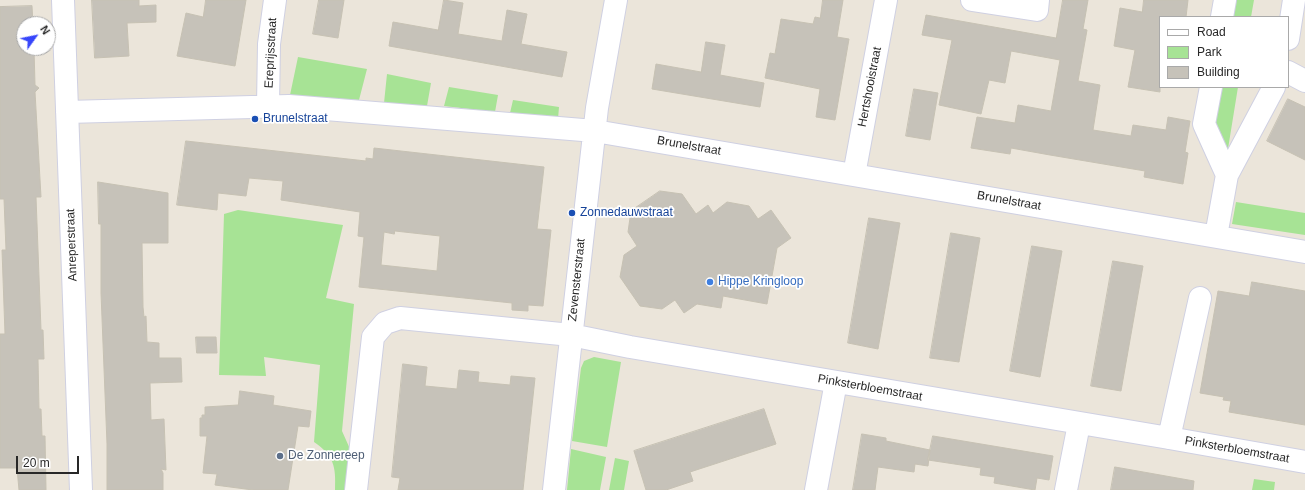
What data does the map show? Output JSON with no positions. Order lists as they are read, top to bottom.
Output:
{
  "streets": {
    "street": [
      "Ereprijsstraat",
      "Hertshooistraat",
      "Brunelstraat",
      "Anreperstraat",
      "Zevensterstraat",
      "Pinksterbloemstraat"
    ]
  },
  "crossings": [
    ["Ereprijsstraat", "Brunelstraat"],
    ["Hertshooistraat", "Brunelstraat"],
    ["Brunelstraat", "Anreperstraat"],
    ["Brunelstraat", "Zevensterstraat"],
    ["Zevensterstraat", "Pinksterbloemstraat"]
  ],
  "places": [
    "Brunelstraat",
    "Zonnedauwstraat",
    "Hippe Kringloop",
    "De Zonnereep"
  ],
  "legend": ["Road", "Park", "Building"],
  "scale_bar": "20 m",
  "north": "top right"
}
